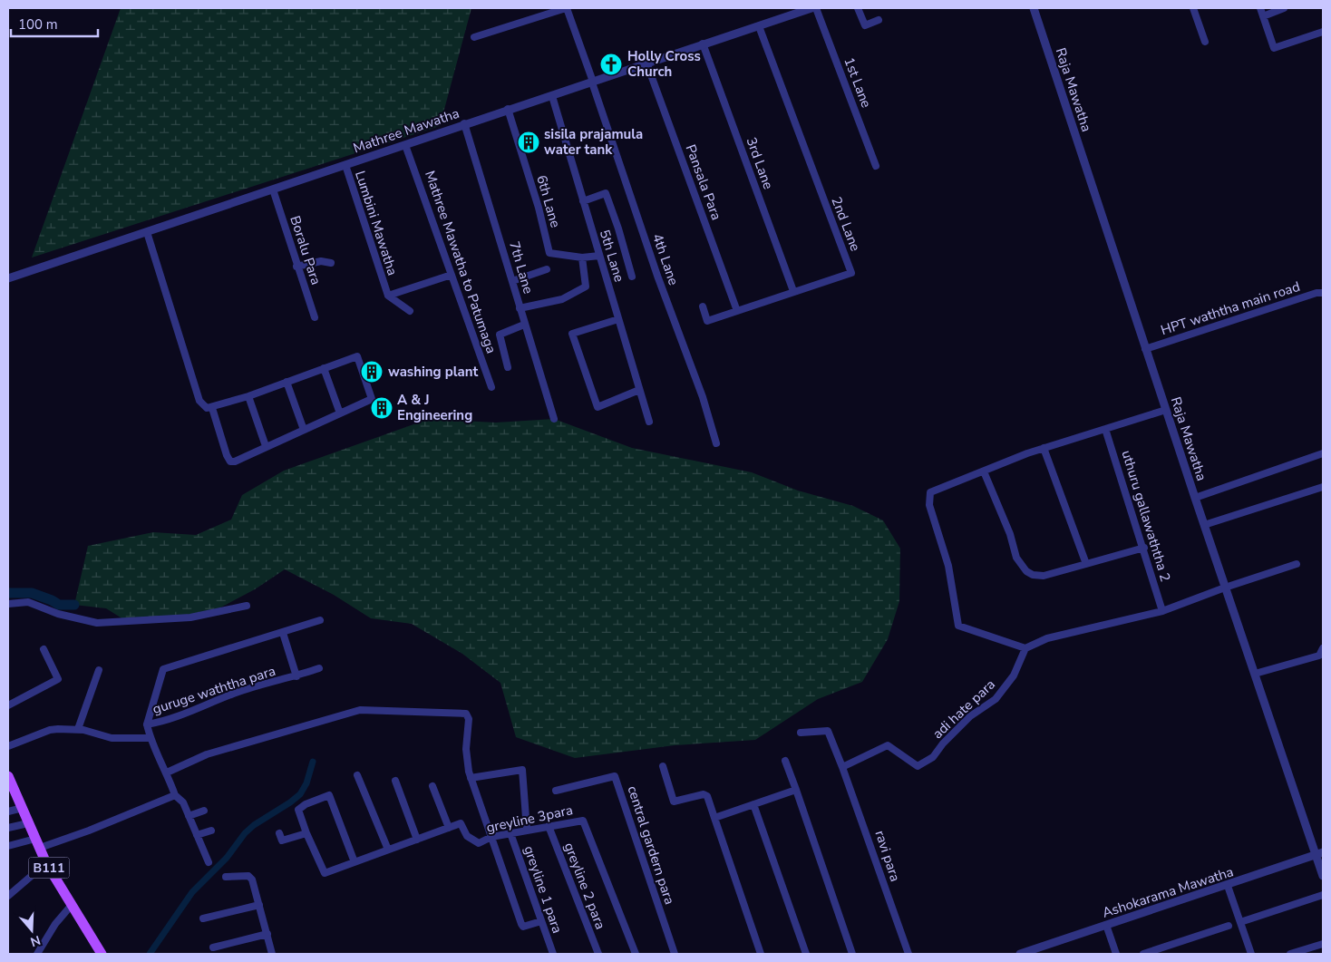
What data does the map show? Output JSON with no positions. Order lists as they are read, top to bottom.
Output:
{
  "streets": {
    "main road": ["B111"],
    "street": [
      "1st Lane",
      "Raja Mawatha",
      "Mathree Mawatha",
      "3rd Lane",
      "Pansala Para",
      "6th Lane",
      "Lumbini Mawatha",
      "2nd Lane",
      "Boralu Para",
      "5th Lane",
      "4th Lane",
      "Mathree Mawatha to Patumaga",
      "7th Lane",
      "HPT waththa main road",
      "uthuru gallawaththa 2",
      "guruge waththa para",
      "adi hate para",
      "greyline 3para",
      "central gardern para",
      "ravi para",
      "greyline 2 para",
      "greyline 1 para",
      "Ashokarama Mawatha"
    ]
  },
  "crossings": [
    ["Raja Mawatha", "HPT waththa main road"],
    ["Raja Mawatha", "Ashokarama Mawatha"],
    ["Mathree Mawatha", "3rd Lane"],
    ["Mathree Mawatha", "Pansala Para"],
    ["Mathree Mawatha", "6th Lane"],
    ["Mathree Mawatha", "Lumbini Mawatha"],
    ["Mathree Mawatha", "2nd Lane"],
    ["Mathree Mawatha", "Boralu Para"],
    ["Mathree Mawatha", "5th Lane"],
    ["Mathree Mawatha", "4th Lane"],
    ["Mathree Mawatha", "Mathree Mawatha to Patumaga"],
    ["Mathree Mawatha", "7th Lane"],
    ["3rd Lane", "2nd Lane"],
    ["Pansala Para", "2nd Lane"],
    ["6th Lane", "5th Lane"],
    ["Lumbini Mawatha", "Mathree Mawatha to Patumaga"],
    ["adi hate para", "ravi para"],
    ["greyline 3para", "greyline 2 para"],
    ["greyline 3para", "greyline 1 para"]
  ],
  "places": {
    "church": ["Holly Cross Church"],
    "building": ["sisila prajamula water tank", "washing plant", "A & J Engineering"]
  },
  "scale_bar": "100 m",
  "north": "bottom"
}
